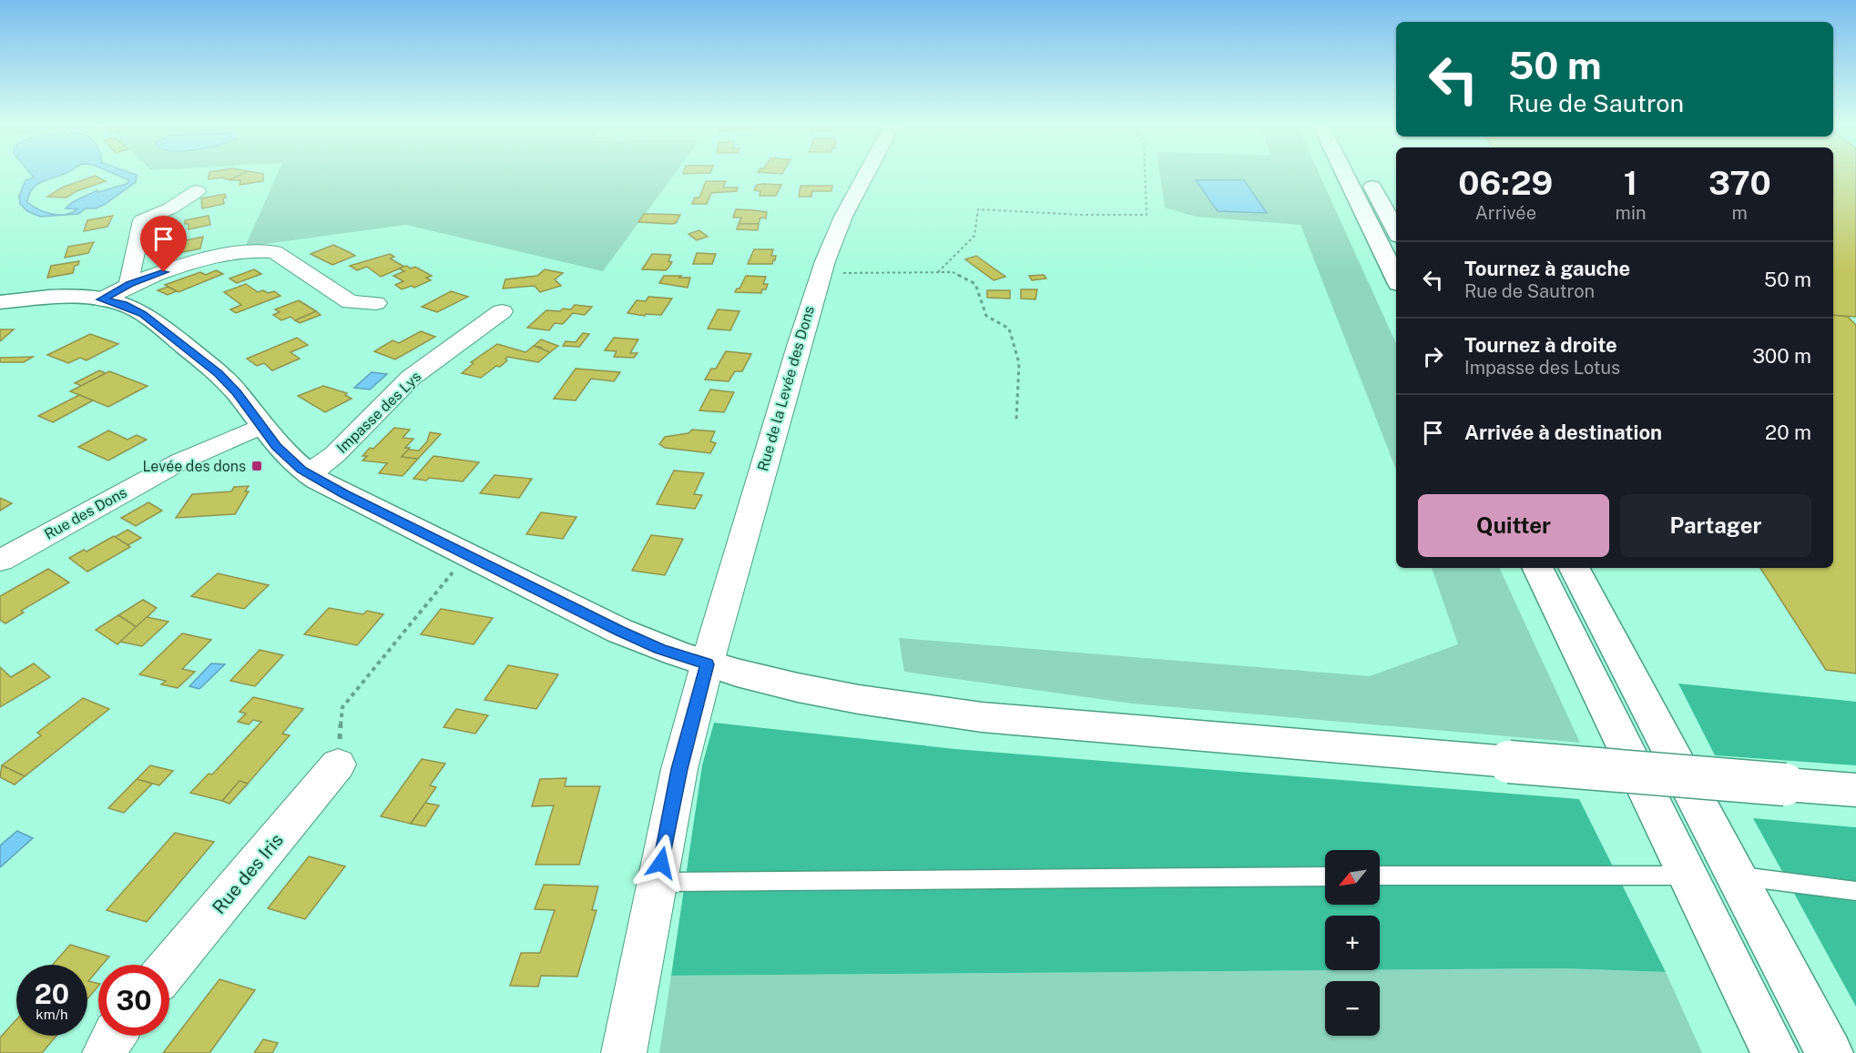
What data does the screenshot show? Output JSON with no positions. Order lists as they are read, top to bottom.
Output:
{
  "streets": {
    "street": [
      "Rue de la Levée des Dons",
      "Impasse des Lys",
      "Rue des Dons",
      "Rue des Iris"
    ]
  },
  "places": {
    "transit": ["Levée des dons"]
  },
  "north": "bottom left",
  "page": {
    "turn": ["50 m", "Rue de Sautron"],
    "eta": [
      "06:29",
      "Arrivée",
      "1",
      "min",
      "370",
      "m"
    ],
    "list": [
      {
        "name": "Tournez à gauche",
        "note": "Rue de Sautron",
        "value": "50 m"
      },
      {
        "name": "Tournez à droite",
        "note": "Impasse des Lotus",
        "value": "300 m"
      },
      {
        "name": "Arrivée à destination",
        "value": "20 m"
      }
    ],
    "buttons": ["Quitter", "Partager"],
    "map_buttons": ["+", "−"],
    "speed": "20 km/h",
    "limit": "30"
  }
}
